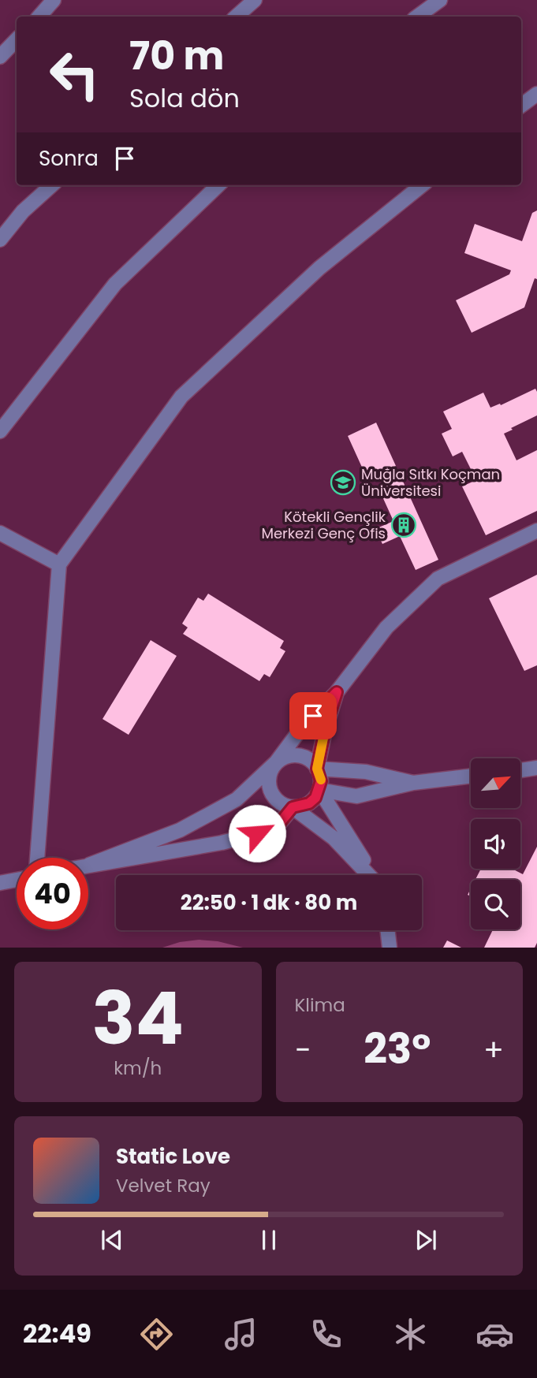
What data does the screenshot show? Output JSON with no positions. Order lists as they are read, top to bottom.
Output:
{
  "places": {
    "school or university": ["Muğla Sıtkı Koçman Üniversitesi"],
    "building": ["Kötekli Gençlik Merkezi Genç Ofis"]
  },
  "north": "top right",
  "page": {
    "turn": ["70 m", "Sola dön"],
    "then": "Sonra",
    "limit": "40",
    "trip": "22:50 · 1 dk · 80 m",
    "tile": [
      ["34", "km/h"],
      "Klima"
    ],
    "heat": ["−", "23°", "+"],
    "song": ["Static Love", "Velvet Ray"],
    "tabs": "22:49"
  }
}
